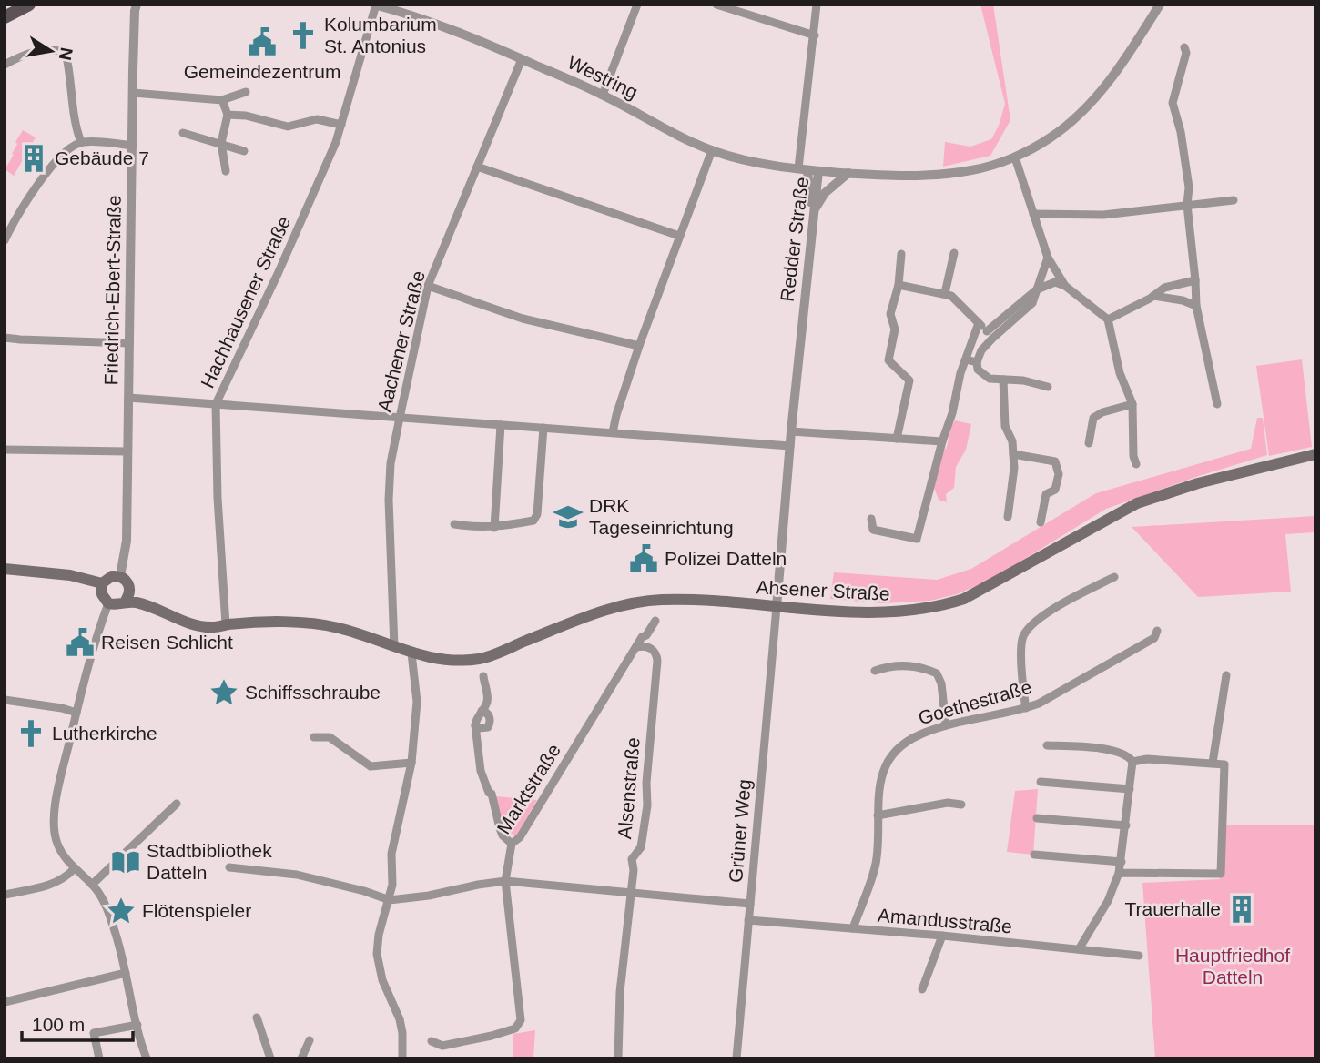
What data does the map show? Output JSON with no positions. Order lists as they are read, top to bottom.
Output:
{
  "streets": {
    "main road": ["Ahsener Straße"],
    "street": [
      "Westring",
      "Redder Straße",
      "Friedrich-Ebert-Straße",
      "Hachhausener Straße",
      "Aachener Straße",
      "Goethestraße",
      "Alsenstraße",
      "Marktstraße",
      "Grüner Weg",
      "Amandusstraße"
    ]
  },
  "crossings": [
    ["Westring", "Redder Straße"],
    ["Westring", "Hachhausener Straße"],
    ["Westring", "Aachener Straße"],
    ["Redder Straße", "Ahsener Straße"],
    ["Redder Straße", "Grüner Weg"],
    ["Friedrich-Ebert-Straße", "Ahsener Straße"],
    ["Hachhausener Straße", "Ahsener Straße"],
    ["Aachener Straße", "Ahsener Straße"],
    ["Ahsener Straße", "Grüner Weg"],
    ["Goethestraße", "Amandusstraße"],
    ["Alsenstraße", "Marktstraße"],
    ["Grüner Weg", "Amandusstraße"]
  ],
  "parks": ["Hauptfriedhof Datteln"],
  "places": {
    "church": ["Kolumbarium St. Antonius", "Lutherkirche"],
    "public building": ["Gemeindezentrum", "Polizei Datteln", "Reisen Schlicht"],
    "building": ["Gebäude 7", "Trauerhalle"],
    "school or university": ["DRK Tageseinrichtung"],
    "place": ["Schiffsschraube", "Flötenspieler"],
    "library": ["Stadtbibliothek Datteln"]
  },
  "scale_bar": "100 m",
  "north": "right"
}
